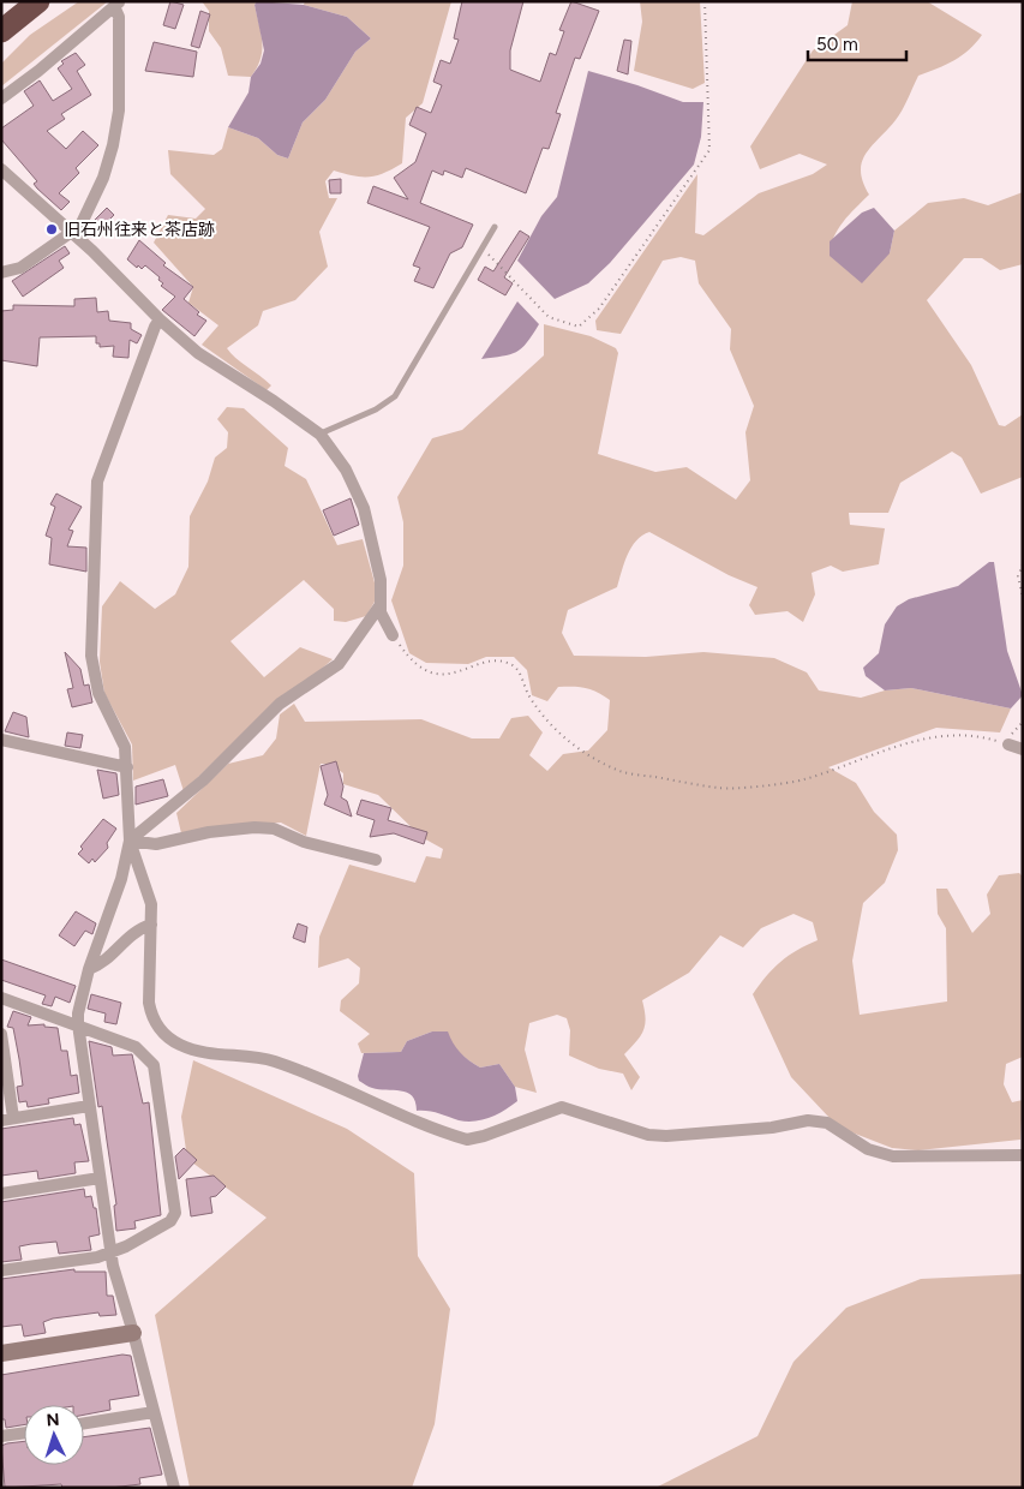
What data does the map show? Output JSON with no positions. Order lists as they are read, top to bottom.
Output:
{
  "places": ["旧石州往来と茶店跡"],
  "scale_bar": "50 m",
  "north": "top"
}
